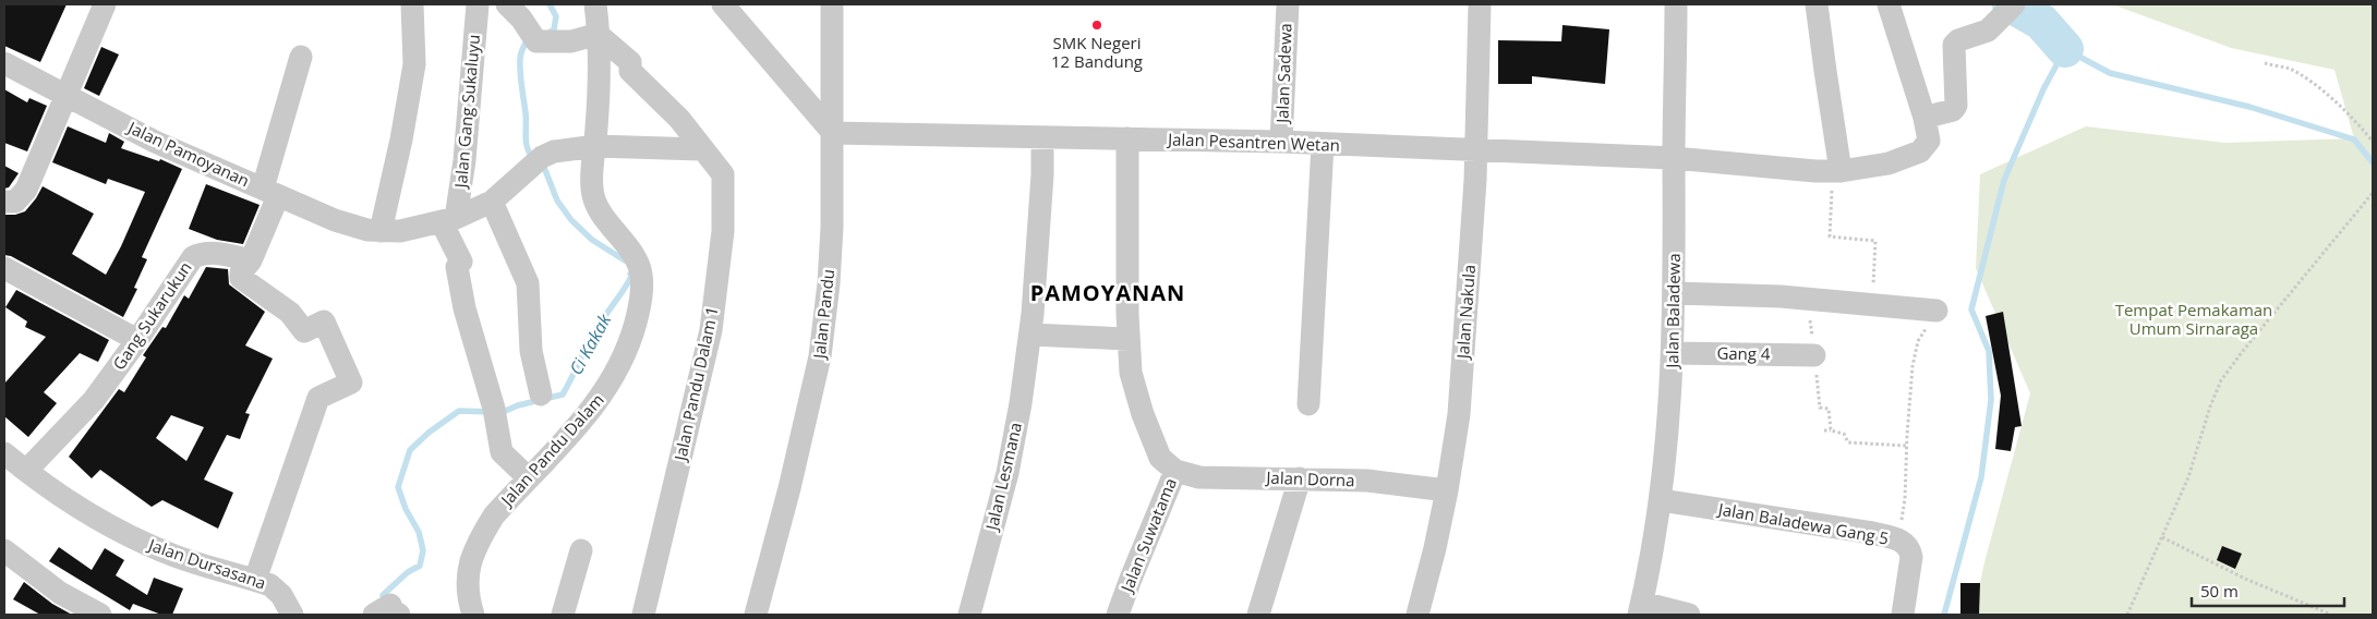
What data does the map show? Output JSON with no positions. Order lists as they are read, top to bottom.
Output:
{
  "streets": {
    "street": [
      "Jalan Sadewa",
      "Jalan Gang Sukaluyu",
      "Jalan Pesantren Wetan",
      "Jalan Pamoyanan",
      "Jalan Baladewa",
      "Jalan Nakula",
      "Jalan Pandu",
      "Gang Sukarukun",
      "Gang 4",
      "Jalan Pandu Dalam 1",
      "Jalan Pandu Dalam",
      "Jalan Lesmana",
      "Jalan Dorna",
      "Jalan Baladewa Gang 5",
      "Jalan Suwatama",
      "Jalan Dursasana"
    ]
  },
  "crossings": [
    ["Jalan Sadewa", "Jalan Pesantren Wetan"],
    ["Jalan Gang Sukaluyu", "Jalan Pamoyanan"],
    ["Jalan Pesantren Wetan", "Jalan Baladewa"],
    ["Jalan Pesantren Wetan", "Jalan Nakula"],
    ["Jalan Pesantren Wetan", "Jalan Pandu"],
    ["Jalan Pesantren Wetan", "Jalan Lesmana"],
    ["Jalan Pesantren Wetan", "Jalan Suwatama"],
    ["Jalan Pamoyanan", "Jalan Pandu Dalam"],
    ["Jalan Baladewa", "Gang 4"],
    ["Jalan Baladewa", "Jalan Baladewa Gang 5"],
    ["Jalan Nakula", "Jalan Dorna"],
    ["Gang Sukarukun", "Jalan Dursasana"],
    ["Jalan Pandu Dalam 1", "Jalan Pandu Dalam"],
    ["Jalan Dorna", "Jalan Suwatama"]
  ],
  "districts": ["PAMOYANAN"],
  "water": ["Ci Kakak"],
  "parks": ["Tempat Pemakaman Umum Sirnaraga"],
  "places": ["SMK Negeri 12 Bandung"],
  "scale_bar": "50 m"
}
